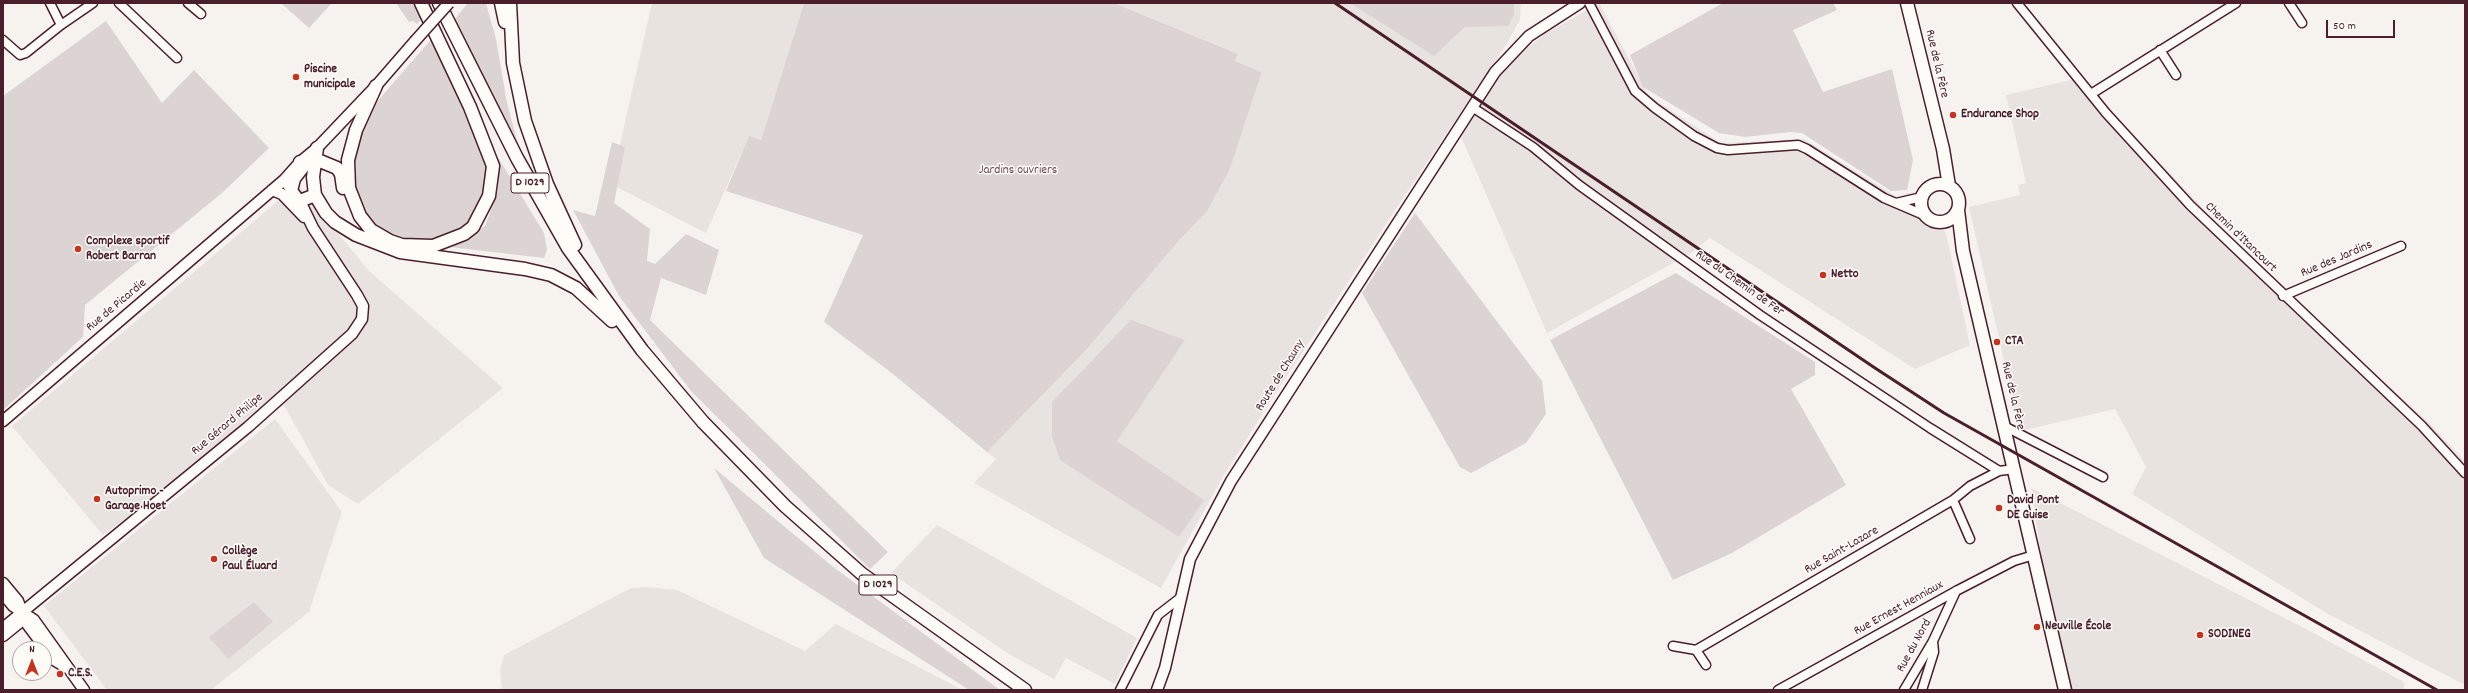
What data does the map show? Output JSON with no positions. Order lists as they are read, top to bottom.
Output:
{
  "streets": {
    "main road": ["Rue de la Fère", "D 1029"],
    "street": [
      "Chemin d'Itancourt",
      "Rue des Jardins",
      "Rue du Chemin de Fer",
      "Rue de Picardie",
      "Route de Chauny",
      "Rue Gérard Philipe",
      "Rue Saint-Lazare",
      "Rue Ernest Henniaux",
      "Rue du Nord"
    ]
  },
  "crossings": [
    ["Rue de la Fère", "Rue Saint-Lazare"],
    ["Rue de la Fère", "Rue Ernest Henniaux"],
    ["Chemin d'Itancourt", "Rue des Jardins"],
    ["Rue du Chemin de Fer", "Route de Chauny"],
    ["Rue du Chemin de Fer", "Rue Saint-Lazare"],
    ["Rue de Picardie", "Rue Gérard Philipe"],
    ["Rue Ernest Henniaux", "Rue du Nord"]
  ],
  "parks": ["Jardins ouvriers"],
  "places": [
    "Piscine municipale",
    "Endurance Shop",
    "Complexe sportif Robert Barran",
    "Netto",
    "CTA",
    "Autoprimo - Garage Hoet",
    "David Pont DE Guise",
    "Collège Paul Éluard",
    "Neuville École",
    "SODINEG",
    "C.E.S."
  ],
  "scale_bar": "50 m",
  "north": "top"
}
